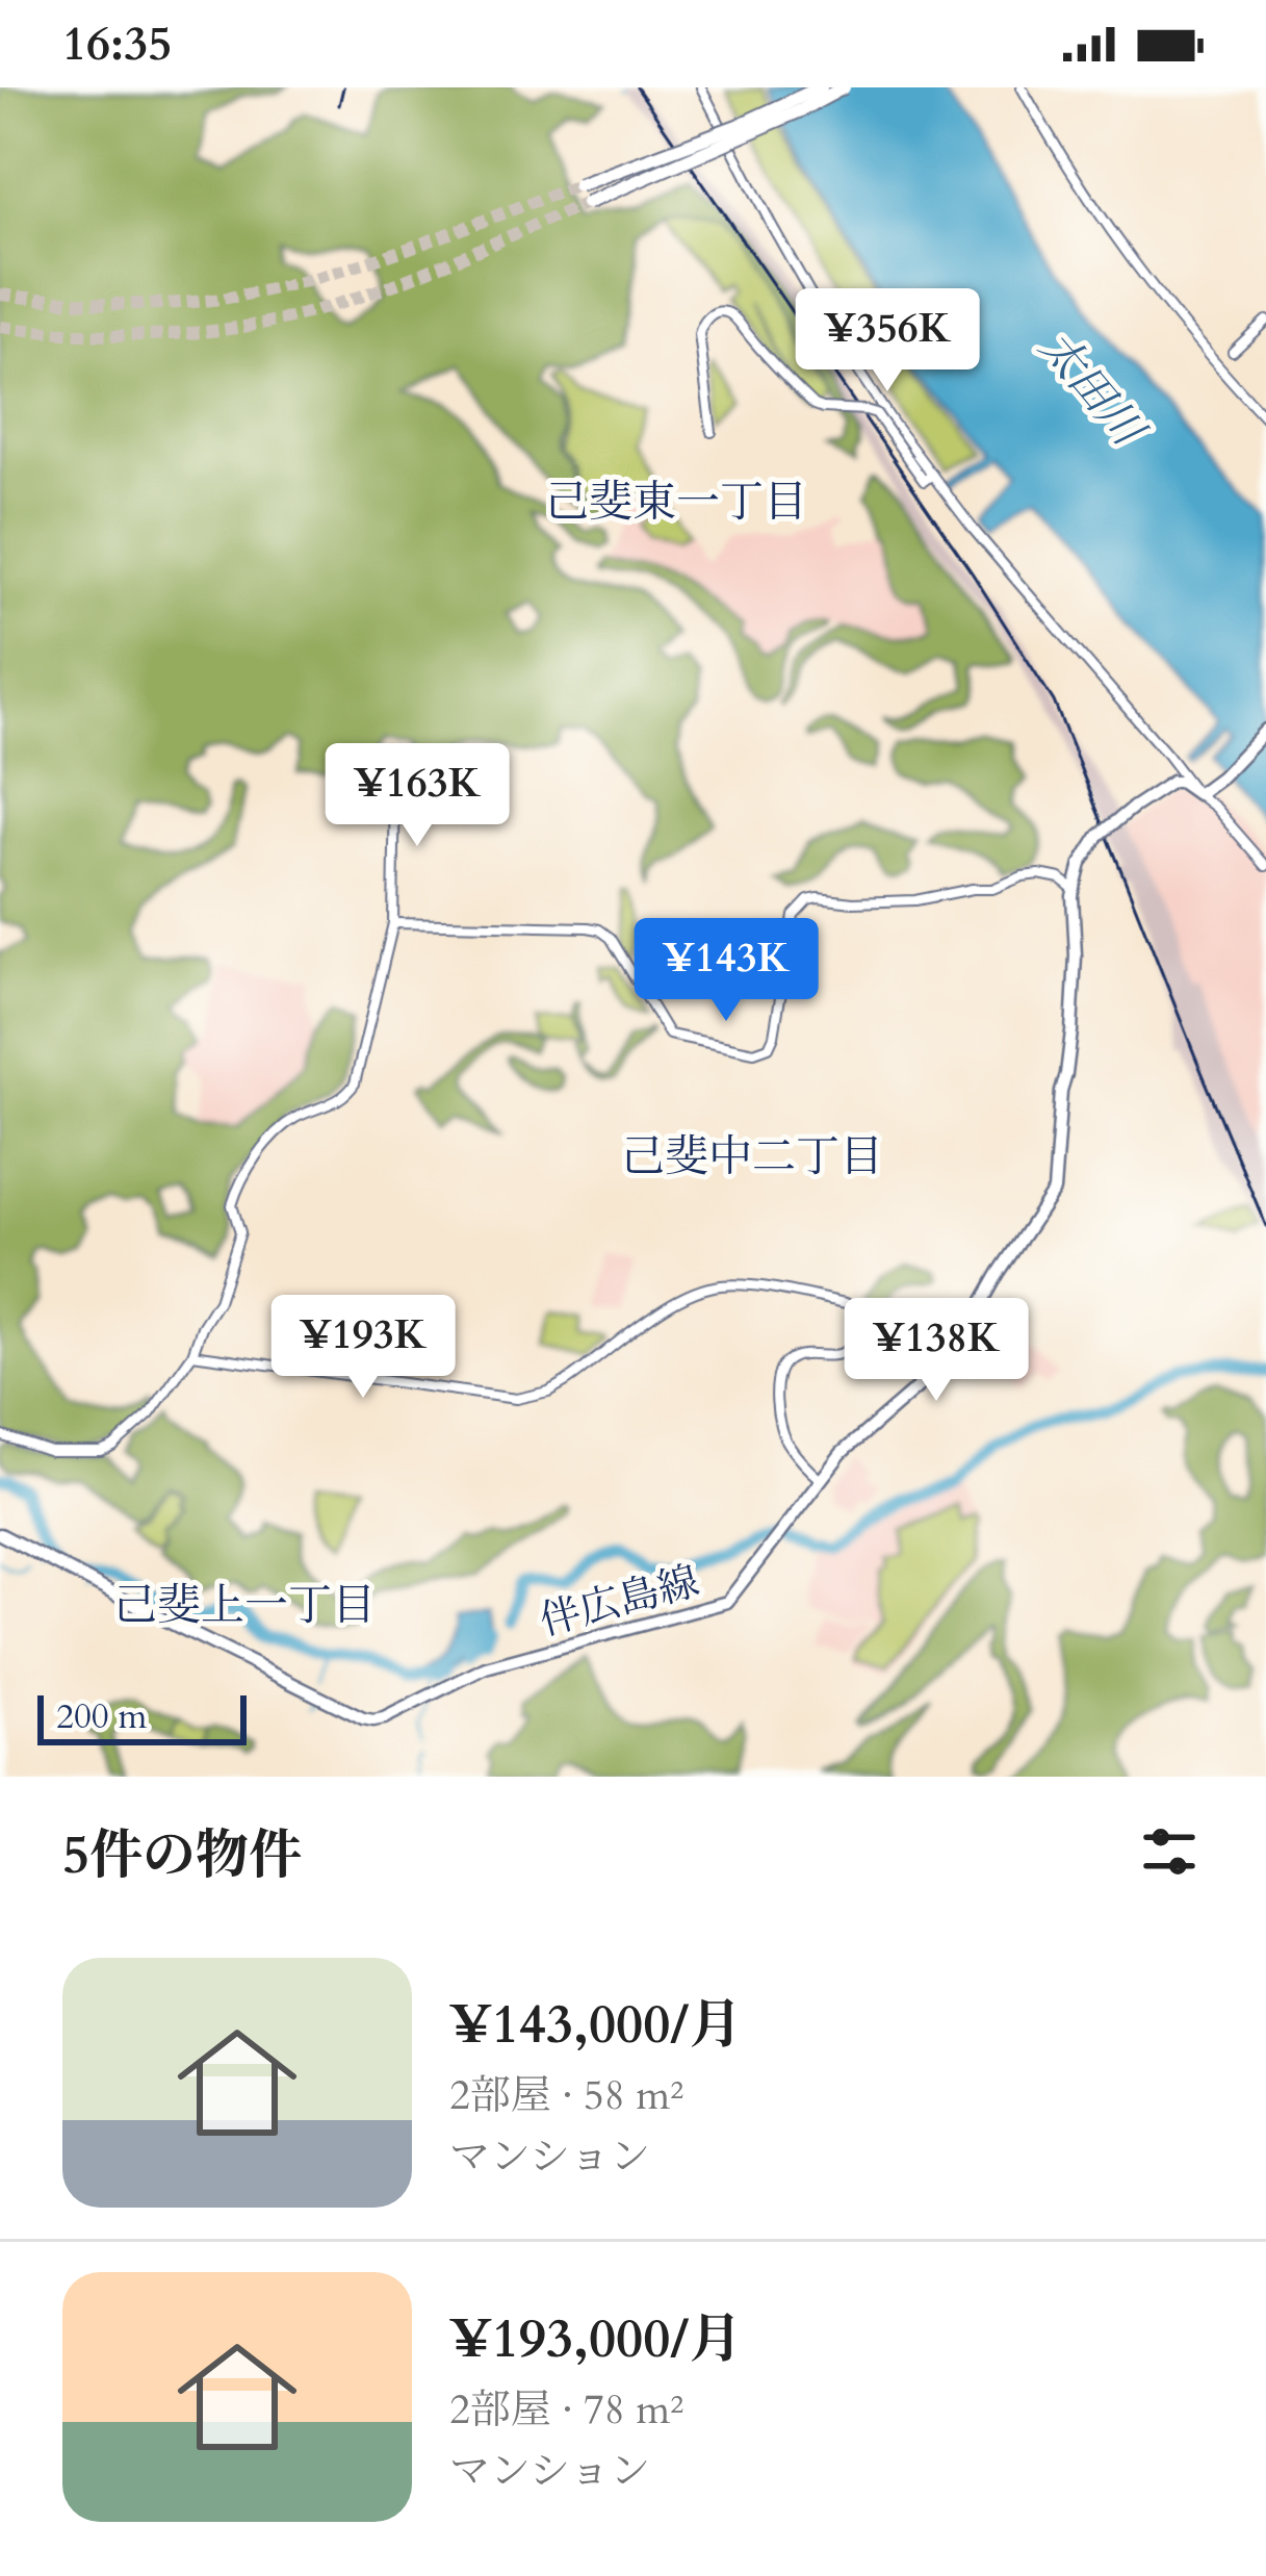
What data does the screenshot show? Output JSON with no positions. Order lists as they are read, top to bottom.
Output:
{
  "streets": {
    "main road": ["伴広島線"]
  },
  "districts": ["己斐東一丁目", "己斐中二丁目", "己斐上一丁目"],
  "water": ["太田川"],
  "scale_bar": "200 m",
  "page": {
    "status": "16:35",
    "price": [
      "¥356K",
      "¥163K",
      "¥143K",
      "¥193K",
      "¥138K"
    ],
    "scale": "200 m",
    "heading": "5件の物件",
    "list": [
      {
        "name": "¥143,000/月",
        "note": "2部屋 · 58 m² · マンション"
      },
      {
        "name": "¥193,000/月",
        "note": "2部屋 · 78 m² · マンション"
      }
    ]
  }
}
